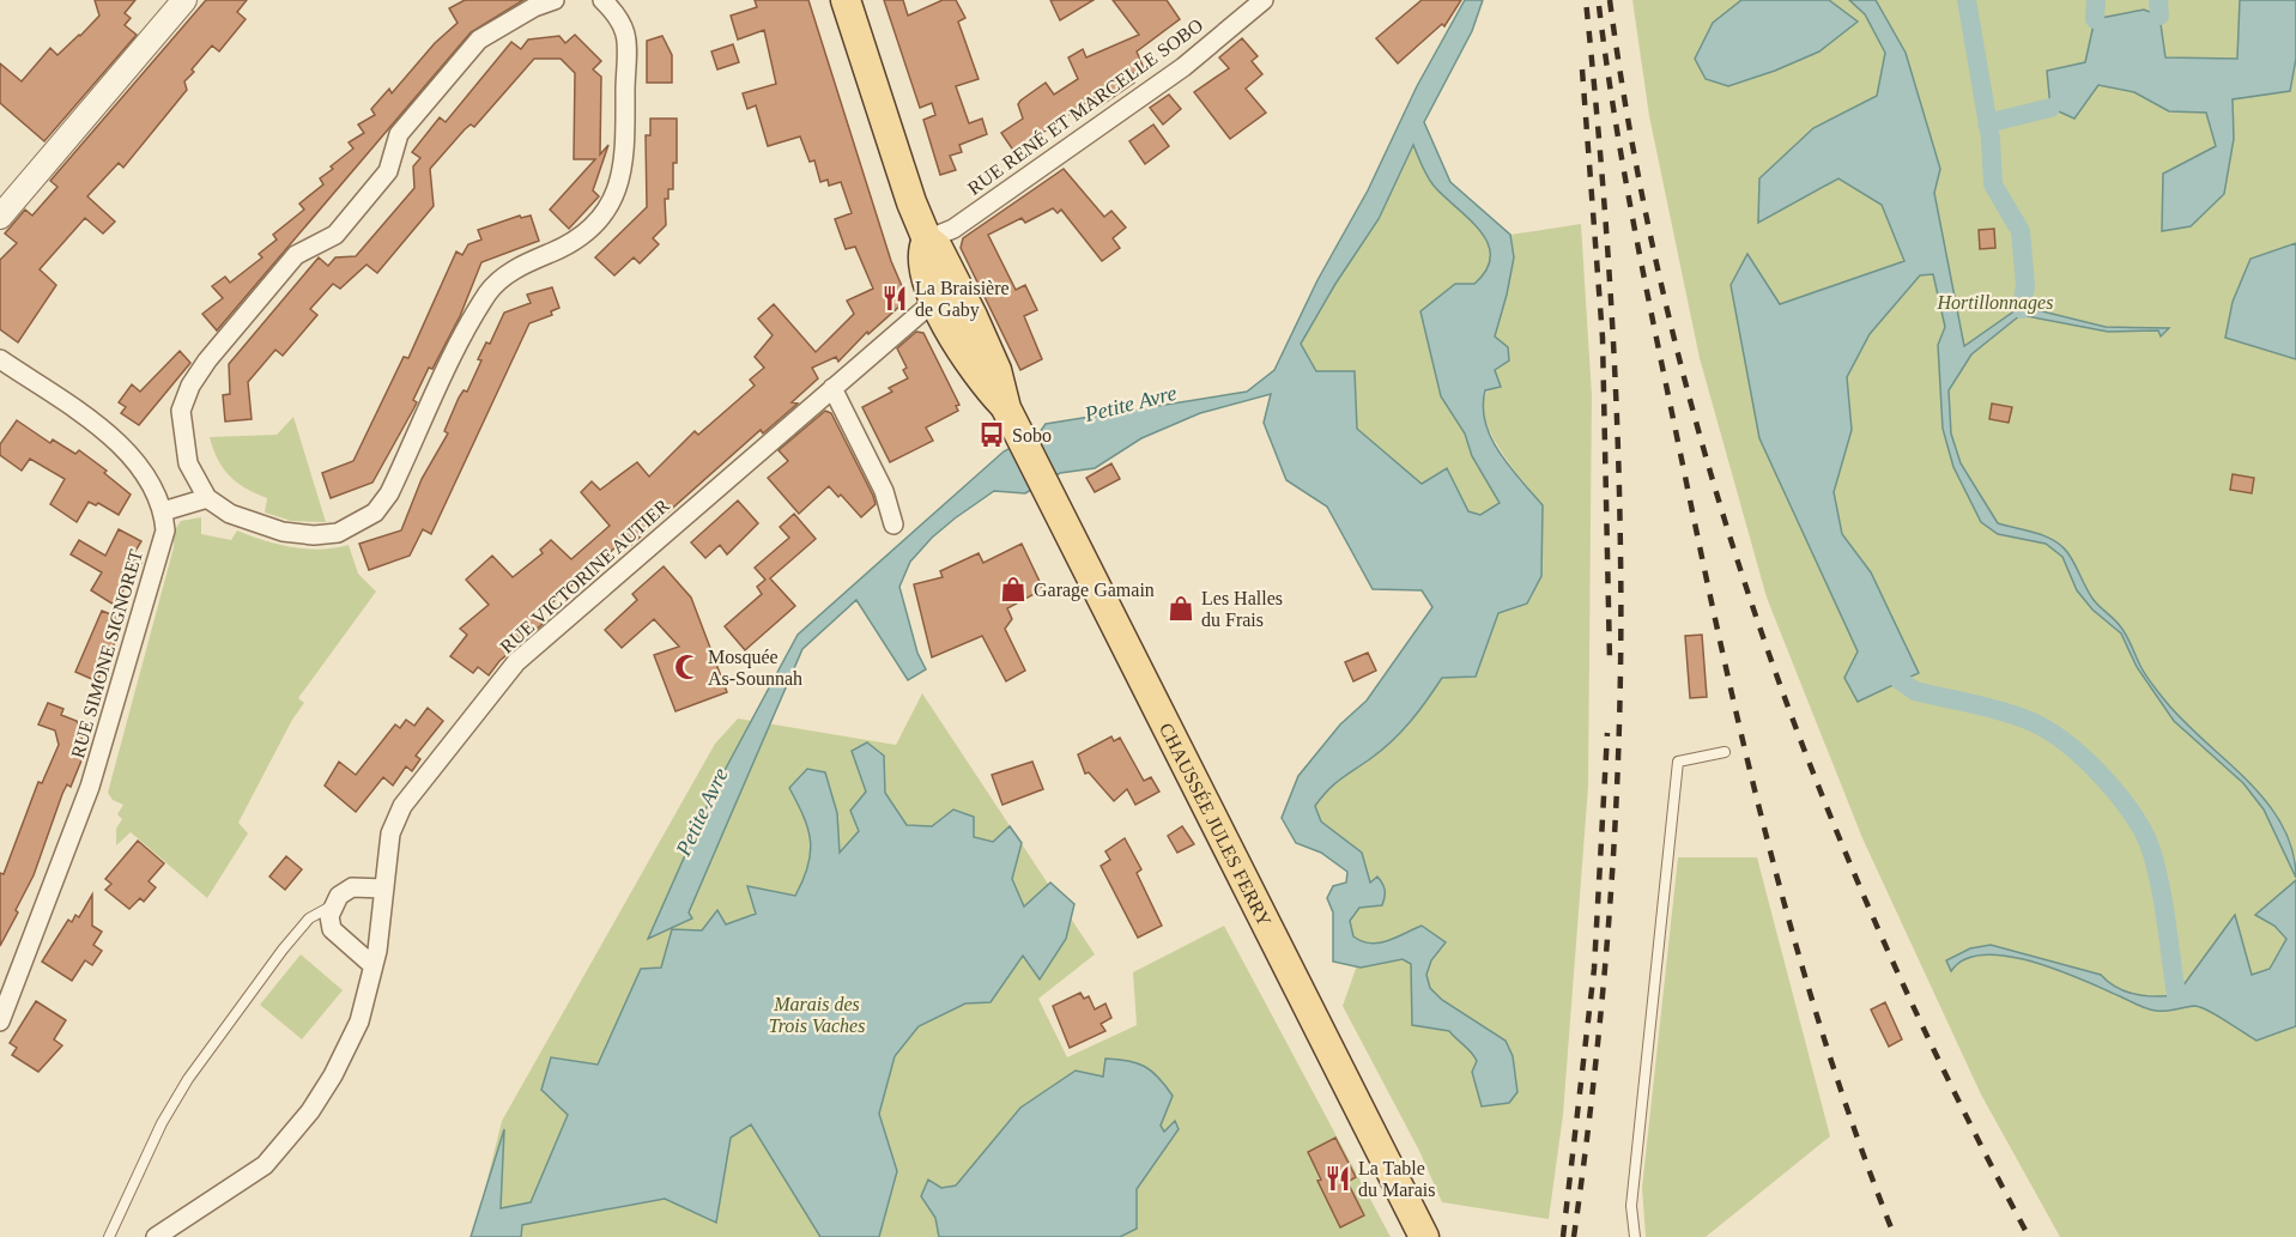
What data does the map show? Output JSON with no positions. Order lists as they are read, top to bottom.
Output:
{
  "streets": {
    "main road": ["CHAUSSÉE JULES FERRY"],
    "street": ["RUE RENÉ ET MARCELLE SOBO", "RUE VICTORINE AUTIER", "RUE SIMONE SIGNORET"]
  },
  "crossings": [
    ["RUE RENÉ ET MARCELLE SOBO", "CHAUSSÉE JULES FERRY"],
    ["RUE VICTORINE AUTIER", "CHAUSSÉE JULES FERRY"]
  ],
  "water": ["Petite Avre"],
  "parks": ["Hortillonnages", "Marais des Trois Vaches"],
  "places": {
    "restaurant": ["La Braisière de Gaby", "La Table du Marais"],
    "bus stop": ["Sobo"],
    "shop": ["Garage Gamain", "Les Halles du Frais"],
    "mosque": ["Mosquée As-Sounnah"]
  }
}
